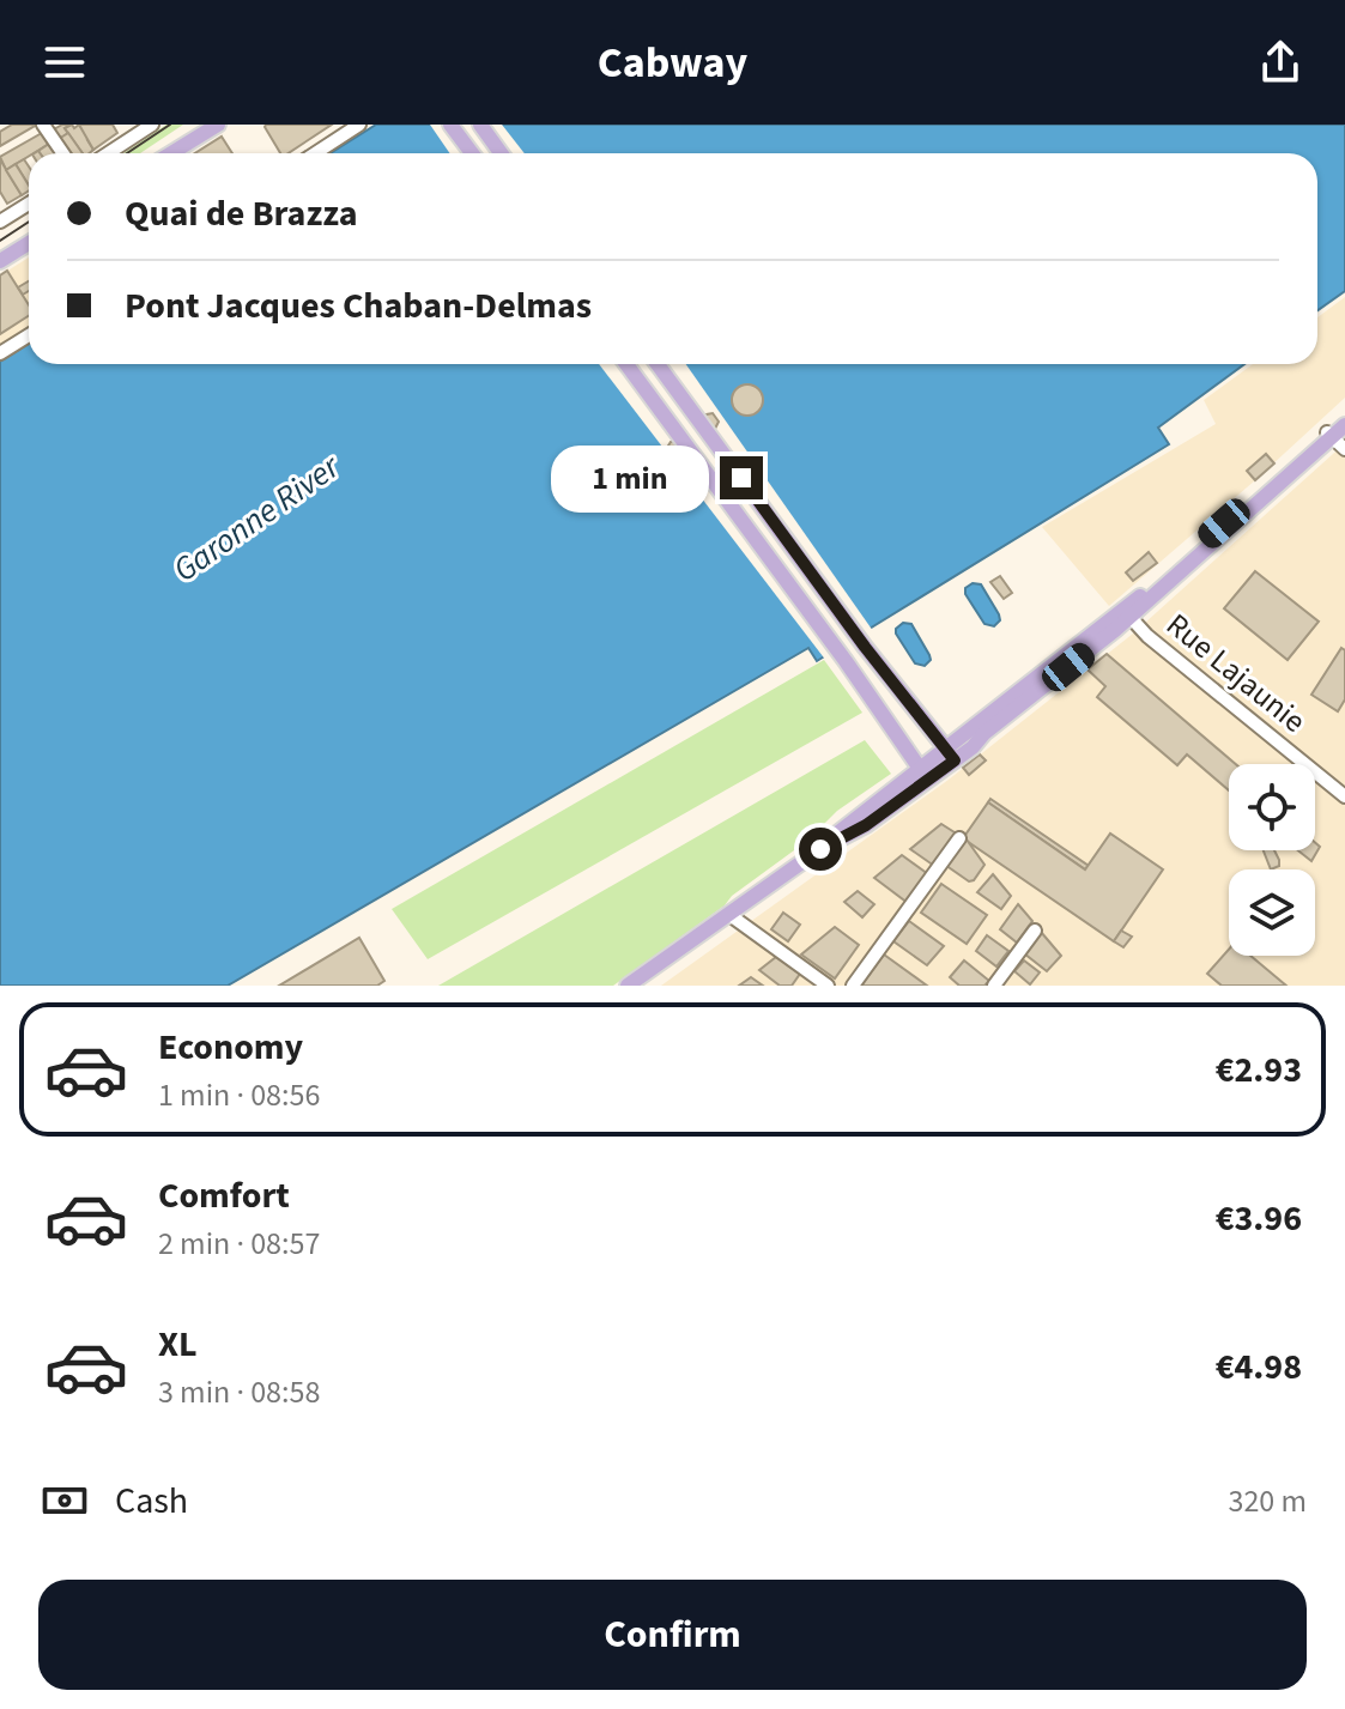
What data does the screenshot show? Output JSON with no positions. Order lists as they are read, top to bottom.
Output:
{
  "streets": {
    "street": ["Rue Lajaunie"]
  },
  "water": ["Garonne River"],
  "page": {
    "header": "Cabway",
    "banner": ["Quai de Brazza", "Pont Jacques Chaban-Delmas"],
    "bubble": "1 min",
    "list": [
      {
        "name": "Economy",
        "note": "1 min · 08:56",
        "value": "€2.93"
      },
      {
        "name": "Comfort",
        "note": "2 min · 08:57",
        "value": "€3.96"
      },
      {
        "name": "XL",
        "note": "3 min · 08:58",
        "value": "€4.98"
      }
    ],
    "pay": ["Cash", "320 m"],
    "buttons": "Confirm"
  }
}
